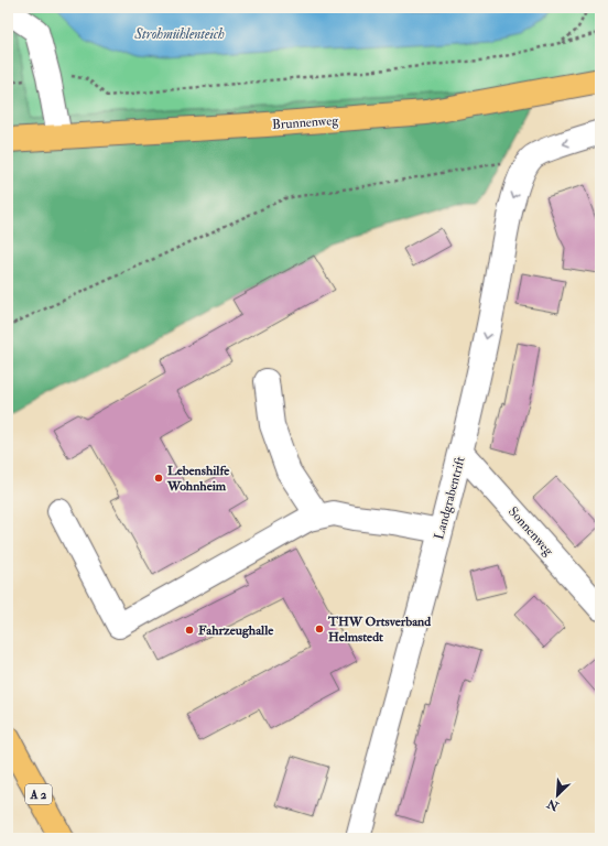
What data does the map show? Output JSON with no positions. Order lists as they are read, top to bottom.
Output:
{
  "streets": {
    "main road": ["Brunnenweg", "A 2"],
    "street": ["Landgrabentrift", "Sonnenweg"]
  },
  "crossings": [
    ["Landgrabentrift", "Sonnenweg"]
  ],
  "one_way": ["Landgrabentrift"],
  "water": ["Strohmühlenteich"],
  "places": ["Lebenshilfe Wohnheim", "THW Ortsverband Helmstedt", "Fahrzeughalle"],
  "north": "bottom left"
}
